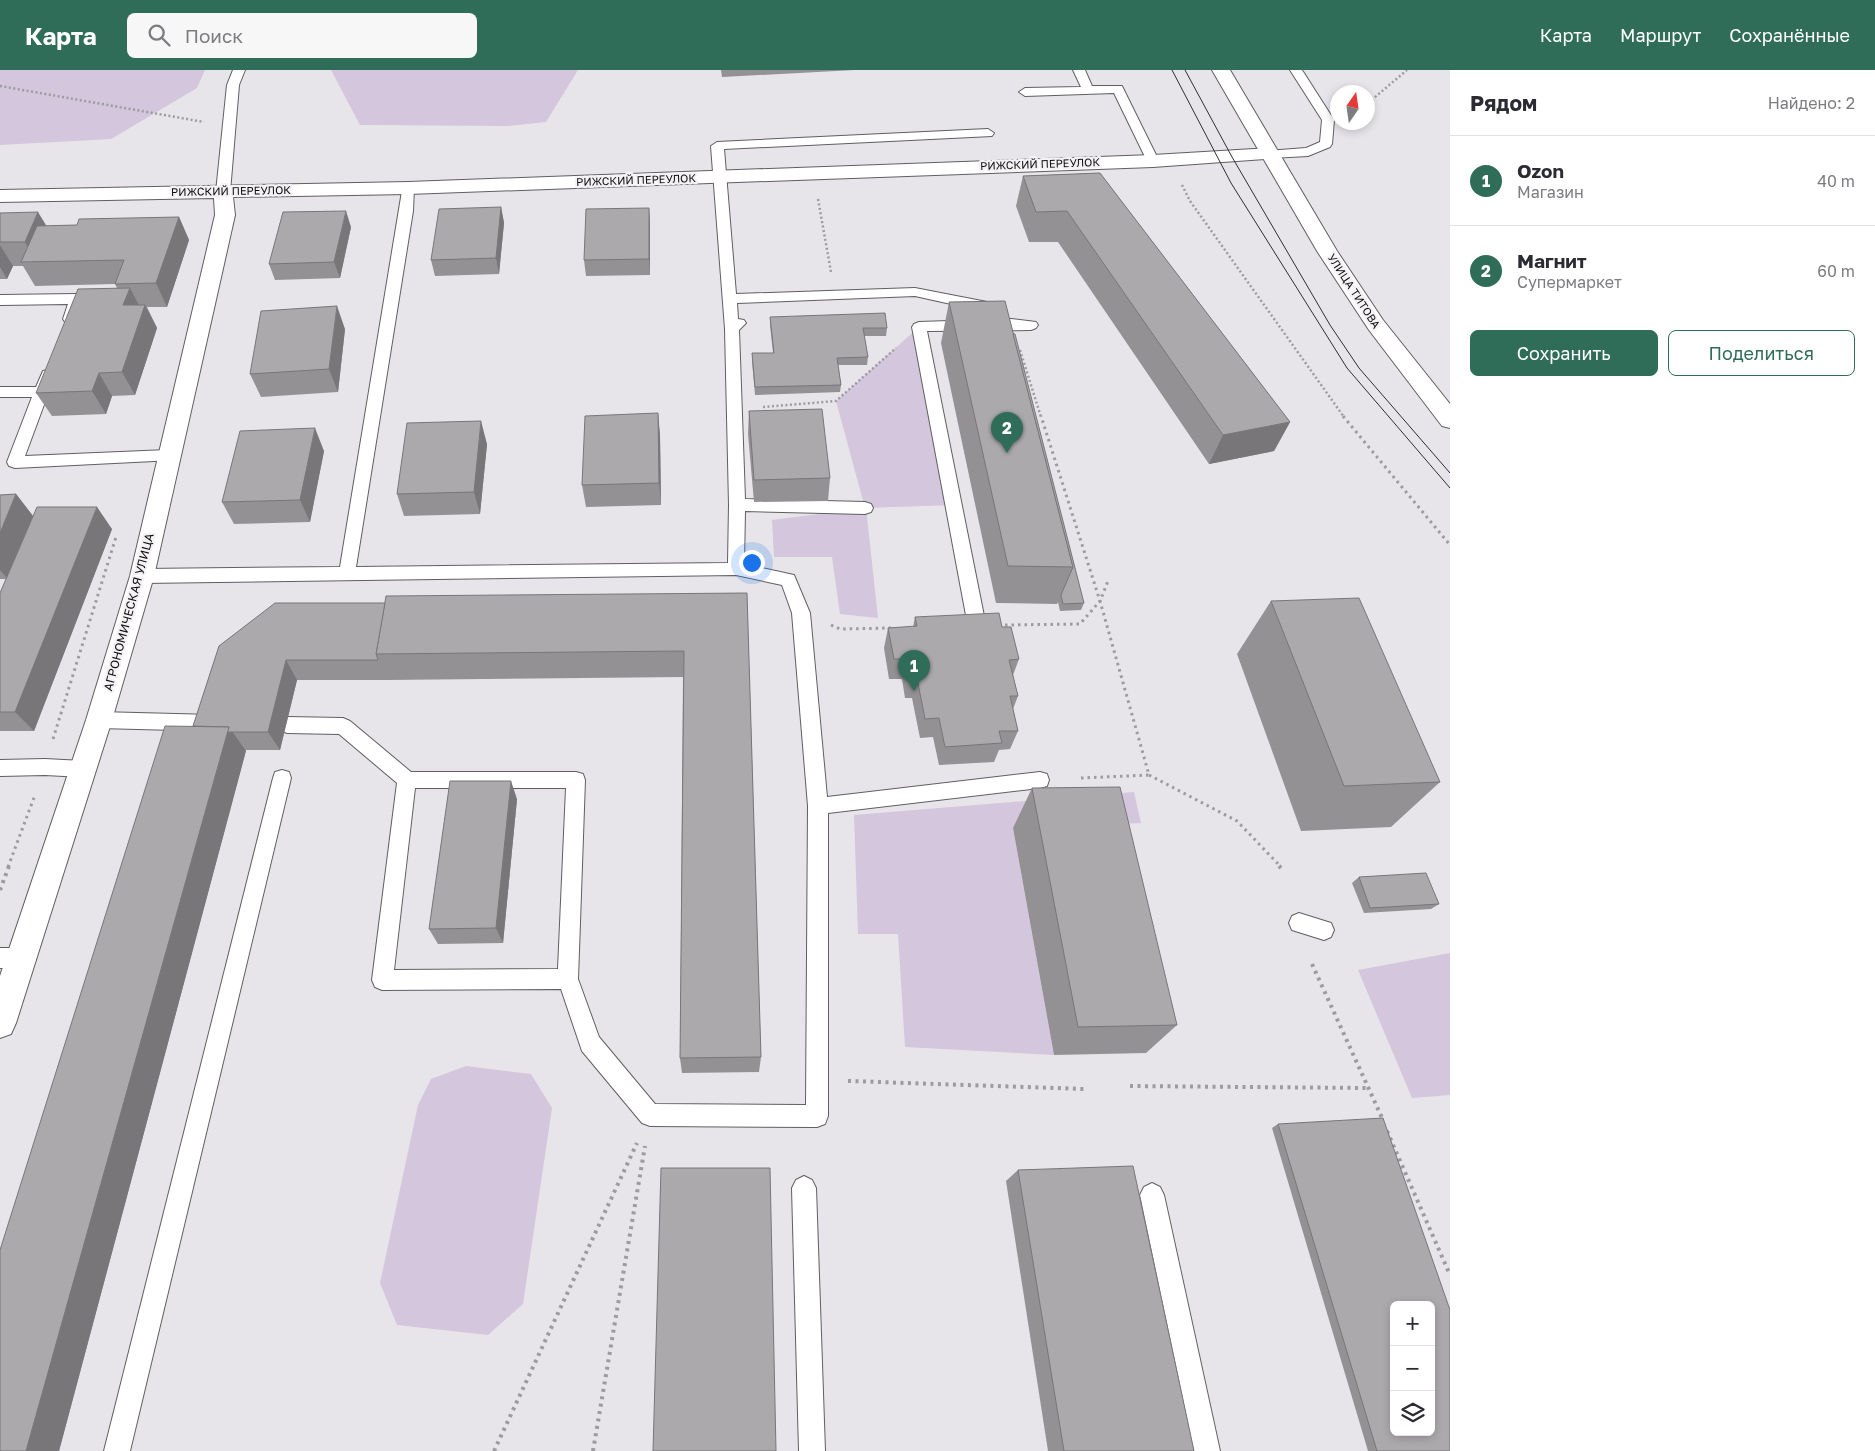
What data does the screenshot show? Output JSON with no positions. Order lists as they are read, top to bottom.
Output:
{
  "streets": {
    "street": ["РИЖСКИЙ ПЕРЕУЛОК", "УЛИЦА ТИТОВА", "АГРОНОМИЧЕСКАЯ УЛИЦА"]
  },
  "crossings": [
    ["РИЖСКИЙ ПЕРЕУЛОК", "УЛИЦА ТИТОВА"],
    ["РИЖСКИЙ ПЕРЕУЛОК", "АГРОНОМИЧЕСКАЯ УЛИЦА"]
  ],
  "north": "top",
  "page": {
    "header": "Карта",
    "search": "Поиск",
    "nav": ["Карта", "Маршрут", "Сохранённые"],
    "heading": ["Рядом", "Найдено: 2"],
    "list": [
      {
        "mark": "1",
        "name": "Ozon",
        "note": "Магазин",
        "value": "40 m"
      },
      {
        "mark": "2",
        "name": "Магнит",
        "note": "Супермаркет",
        "value": "60 m"
      }
    ],
    "buttons": ["Сохранить", "Поделиться"],
    "pins": ["2", "1"],
    "map_buttons": ["+", "−"]
  }
}
